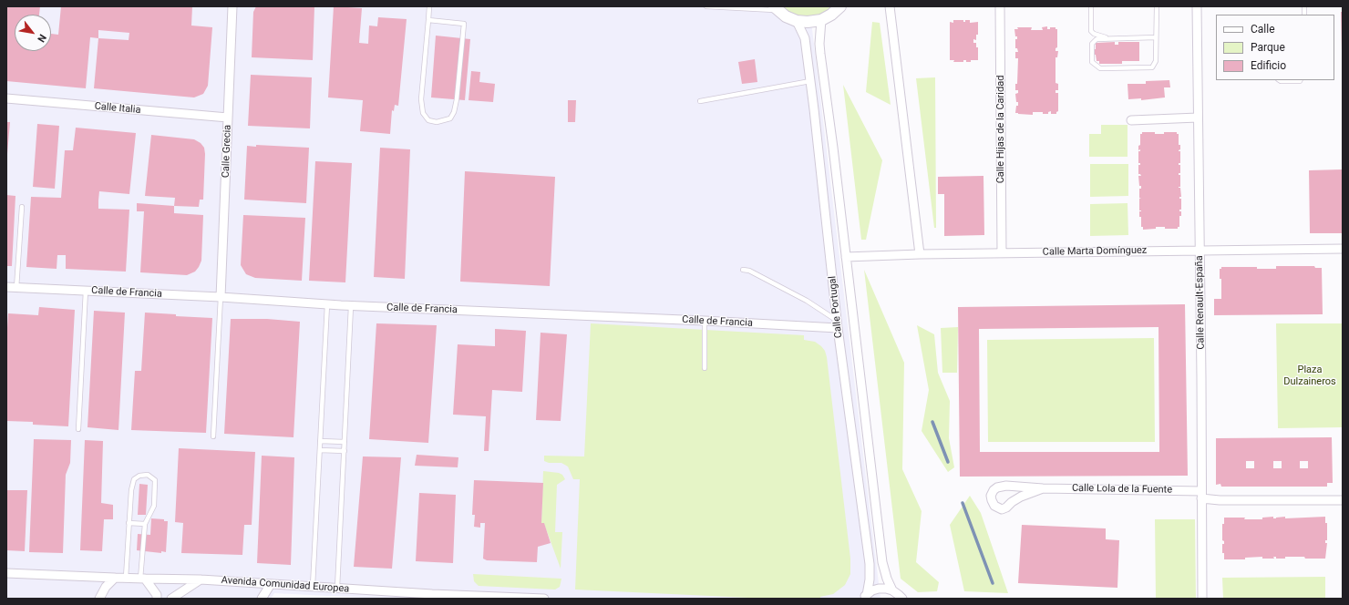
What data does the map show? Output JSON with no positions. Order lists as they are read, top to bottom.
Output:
{
  "streets": {
    "street": [
      "Calle Italia",
      "Calle Hijas de la Caridad",
      "Calle Grecia",
      "Calle Marta Domínguez",
      "Calle de Francia",
      "Calle Renault-España",
      "Calle Portugal",
      "Calle Lola de la Fuente",
      "Avenida Comunidad Europea"
    ]
  },
  "crossings": [
    ["Calle Italia", "Calle Grecia"],
    ["Calle Hijas de la Caridad", "Calle Marta Domínguez"],
    ["Calle Grecia", "Calle de Francia"],
    ["Calle Marta Domínguez", "Calle Renault-España"],
    ["Calle Marta Domínguez", "Calle Portugal"],
    ["Calle de Francia", "Calle Portugal"],
    ["Calle Renault-España", "Calle Lola de la Fuente"]
  ],
  "parks": ["Plaza Dulzaineros"],
  "legend": ["Calle", "Parque", "Edificio"],
  "north": "bottom right"
}
